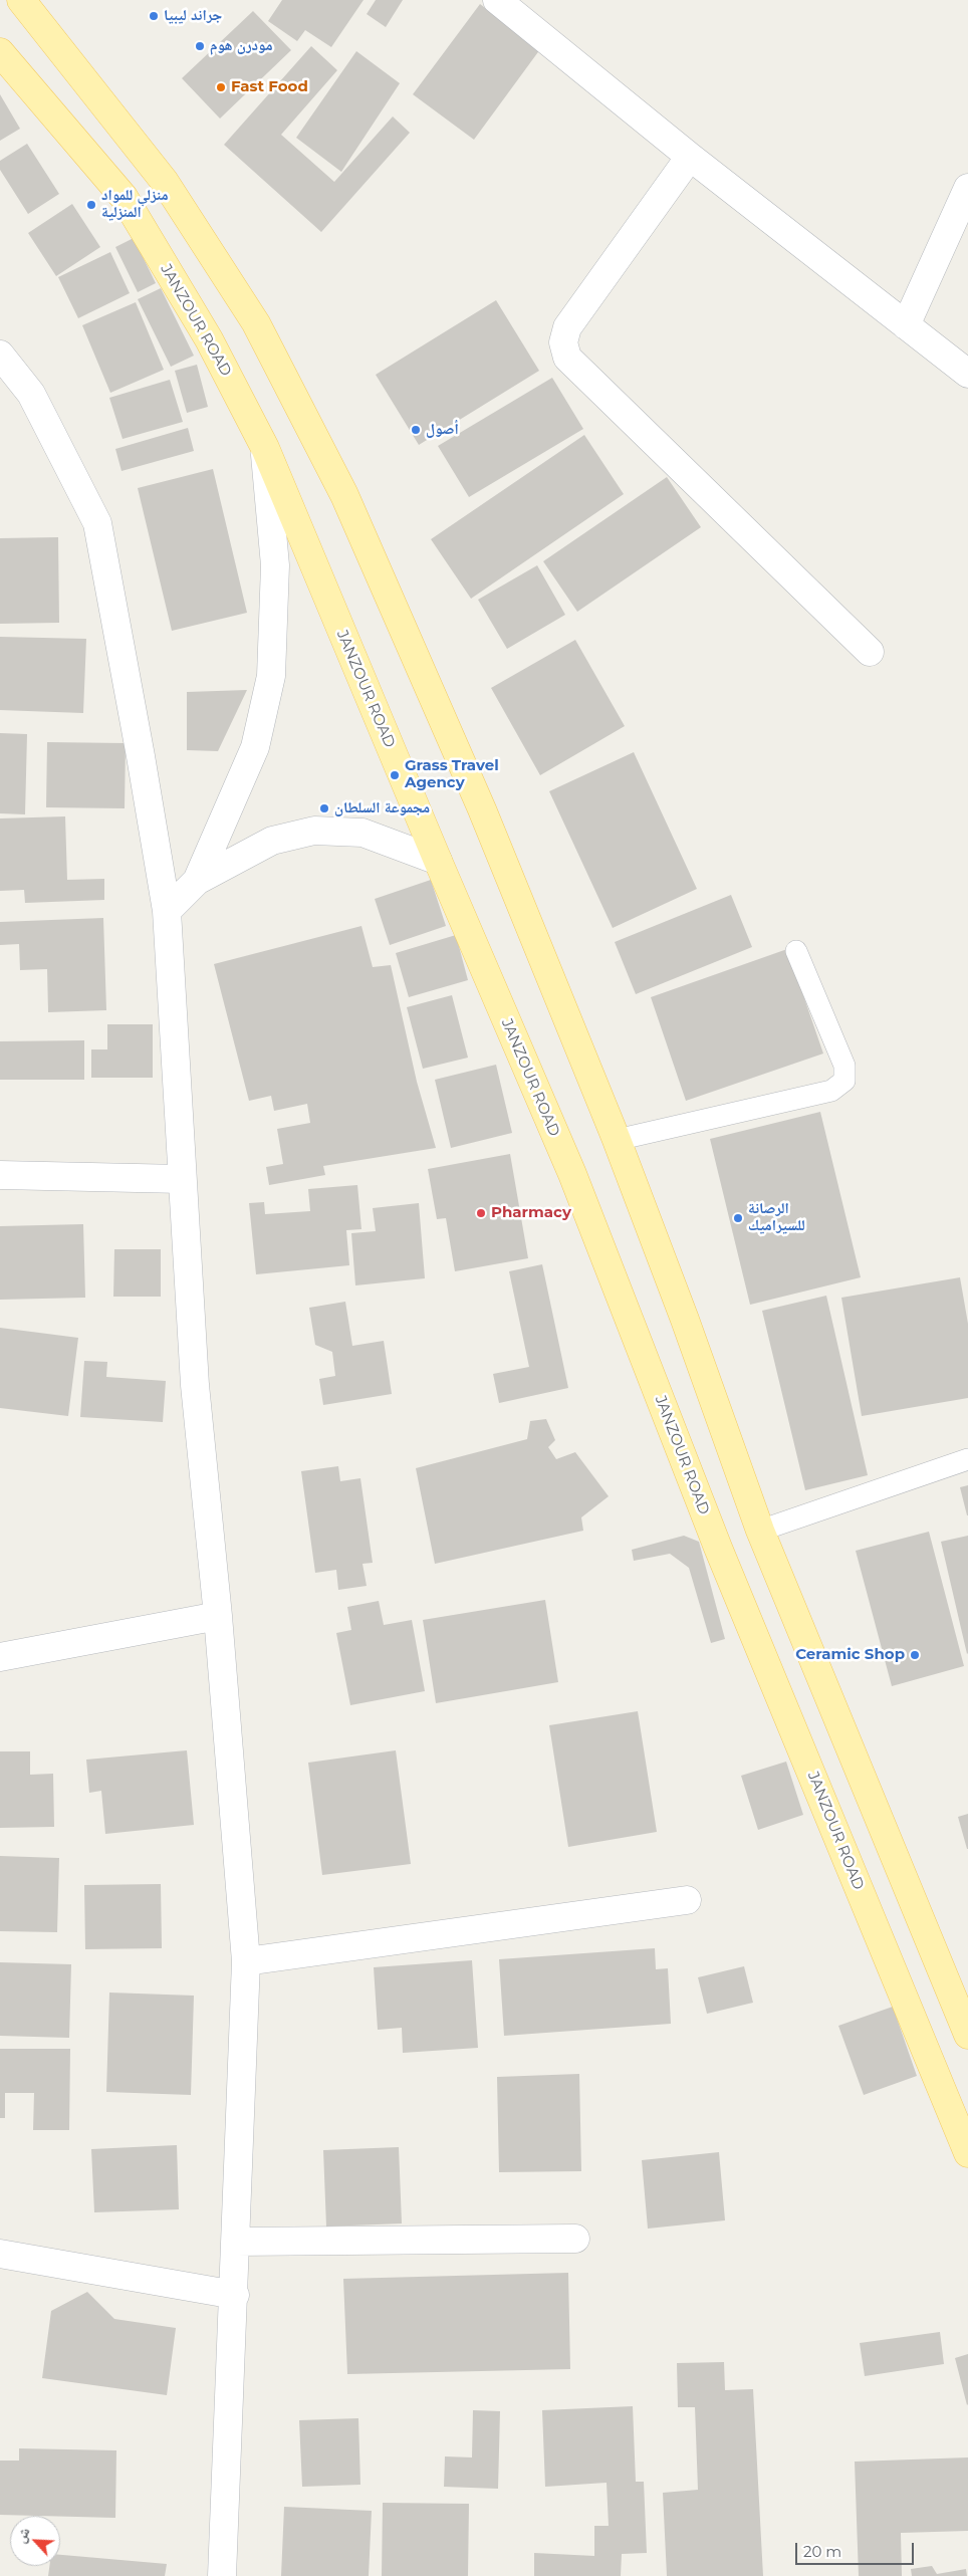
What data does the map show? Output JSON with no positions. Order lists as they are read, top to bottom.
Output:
{
  "streets": {
    "main road": ["JANZOUR ROAD"]
  },
  "places": [
    "جراند ليبيا",
    "مودرن هوم",
    "Fast Food",
    "منزلي للمواد المنزلية",
    "أصول",
    "Grass Travel Agency",
    "مجموعة السلطان",
    "Pharmacy",
    "الرصانة للسيراميك",
    "Ceramic Shop"
  ],
  "scale_bar": "20 m",
  "north": "top left"
}
